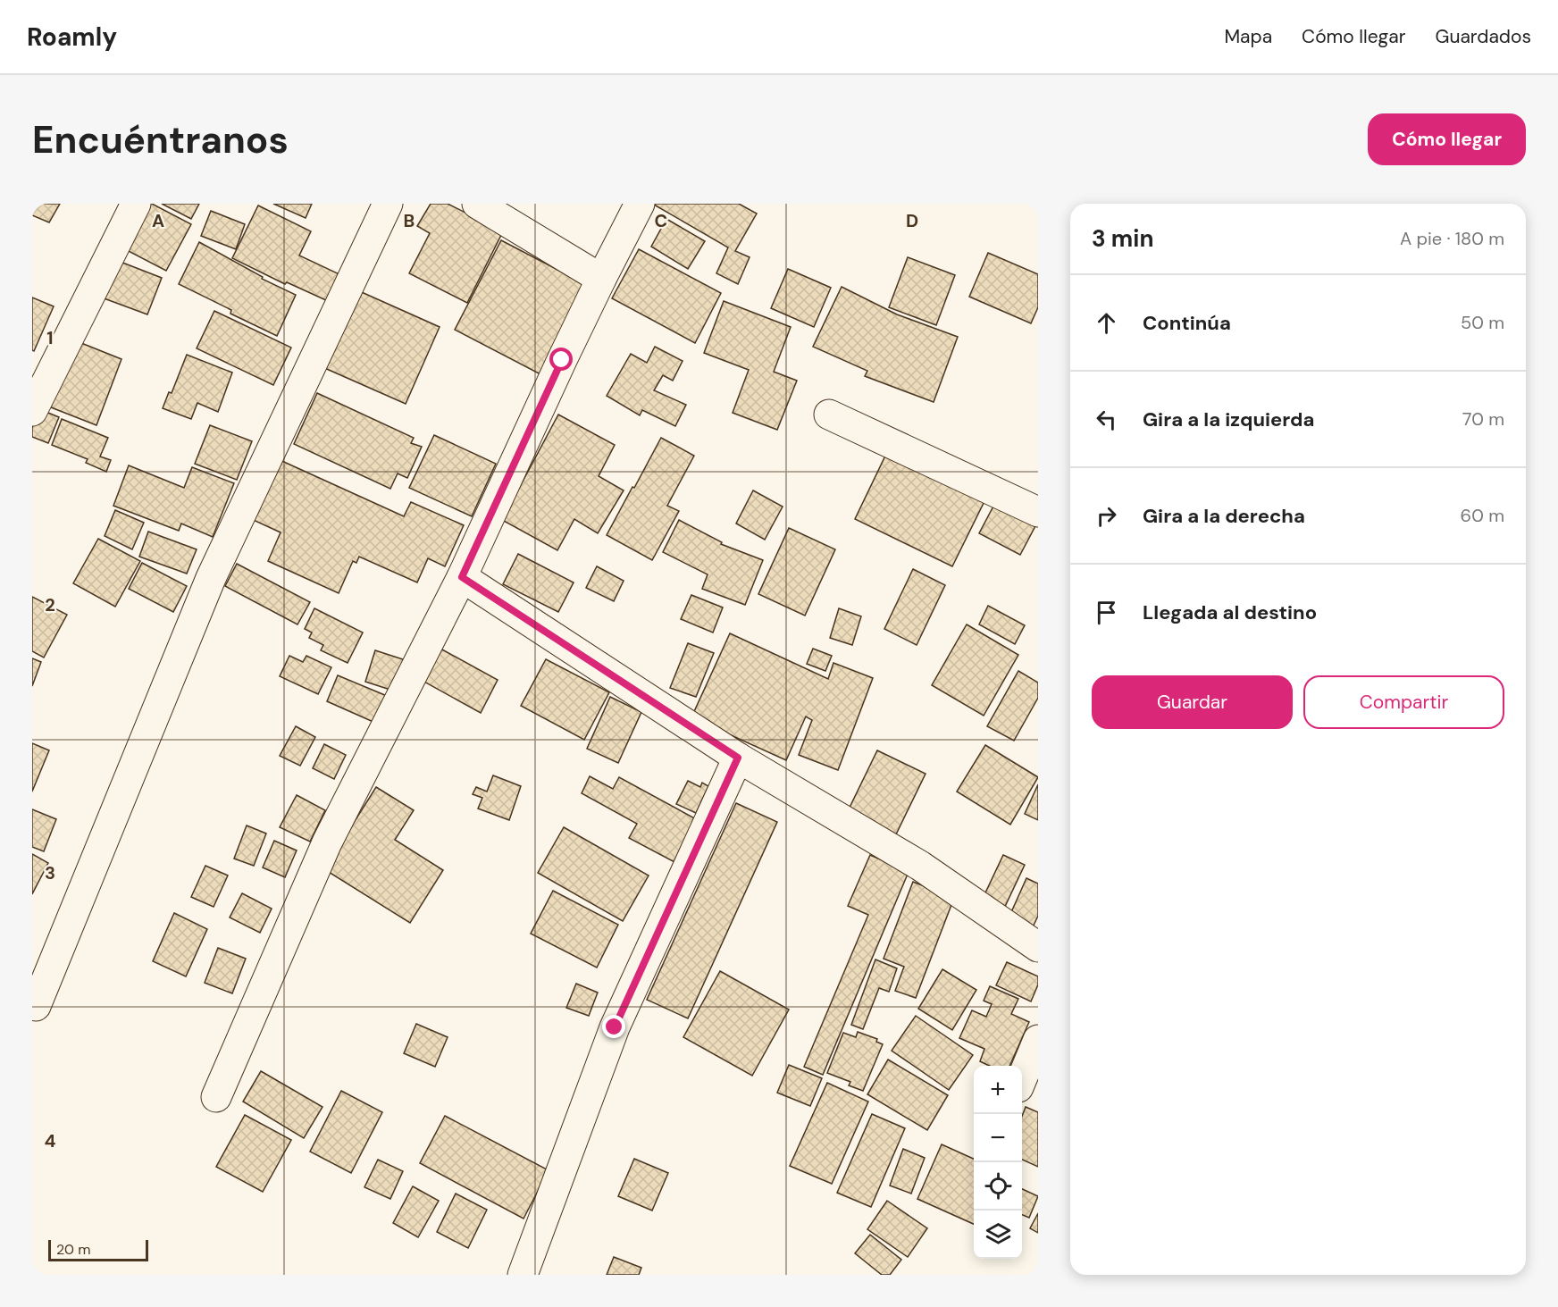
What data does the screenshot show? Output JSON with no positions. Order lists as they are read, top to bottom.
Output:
{
  "scale_bar": "20 m",
  "page": {
    "header": "Roamly",
    "nav": ["Mapa", "Cómo llegar", "Guardados"],
    "buttons": [
      "Cómo llegar",
      ["Guardar", "Compartir"]
    ],
    "title": "Encuéntranos",
    "heading": ["3 min", "A pie · 180 m"],
    "list": [
      ["Continúa", "50 m"],
      ["Gira a la izquierda", "70 m"],
      ["Gira a la derecha", "60 m"],
      "Llegada al destino"
    ],
    "map_buttons": ["+", "−"],
    "scale": "20 m"
  },
  "grid": {
    "columns": [
      "A",
      "B",
      "C",
      "D"
    ],
    "rows": [
      "1",
      "2",
      "3",
      "4"
    ]
  }
}
